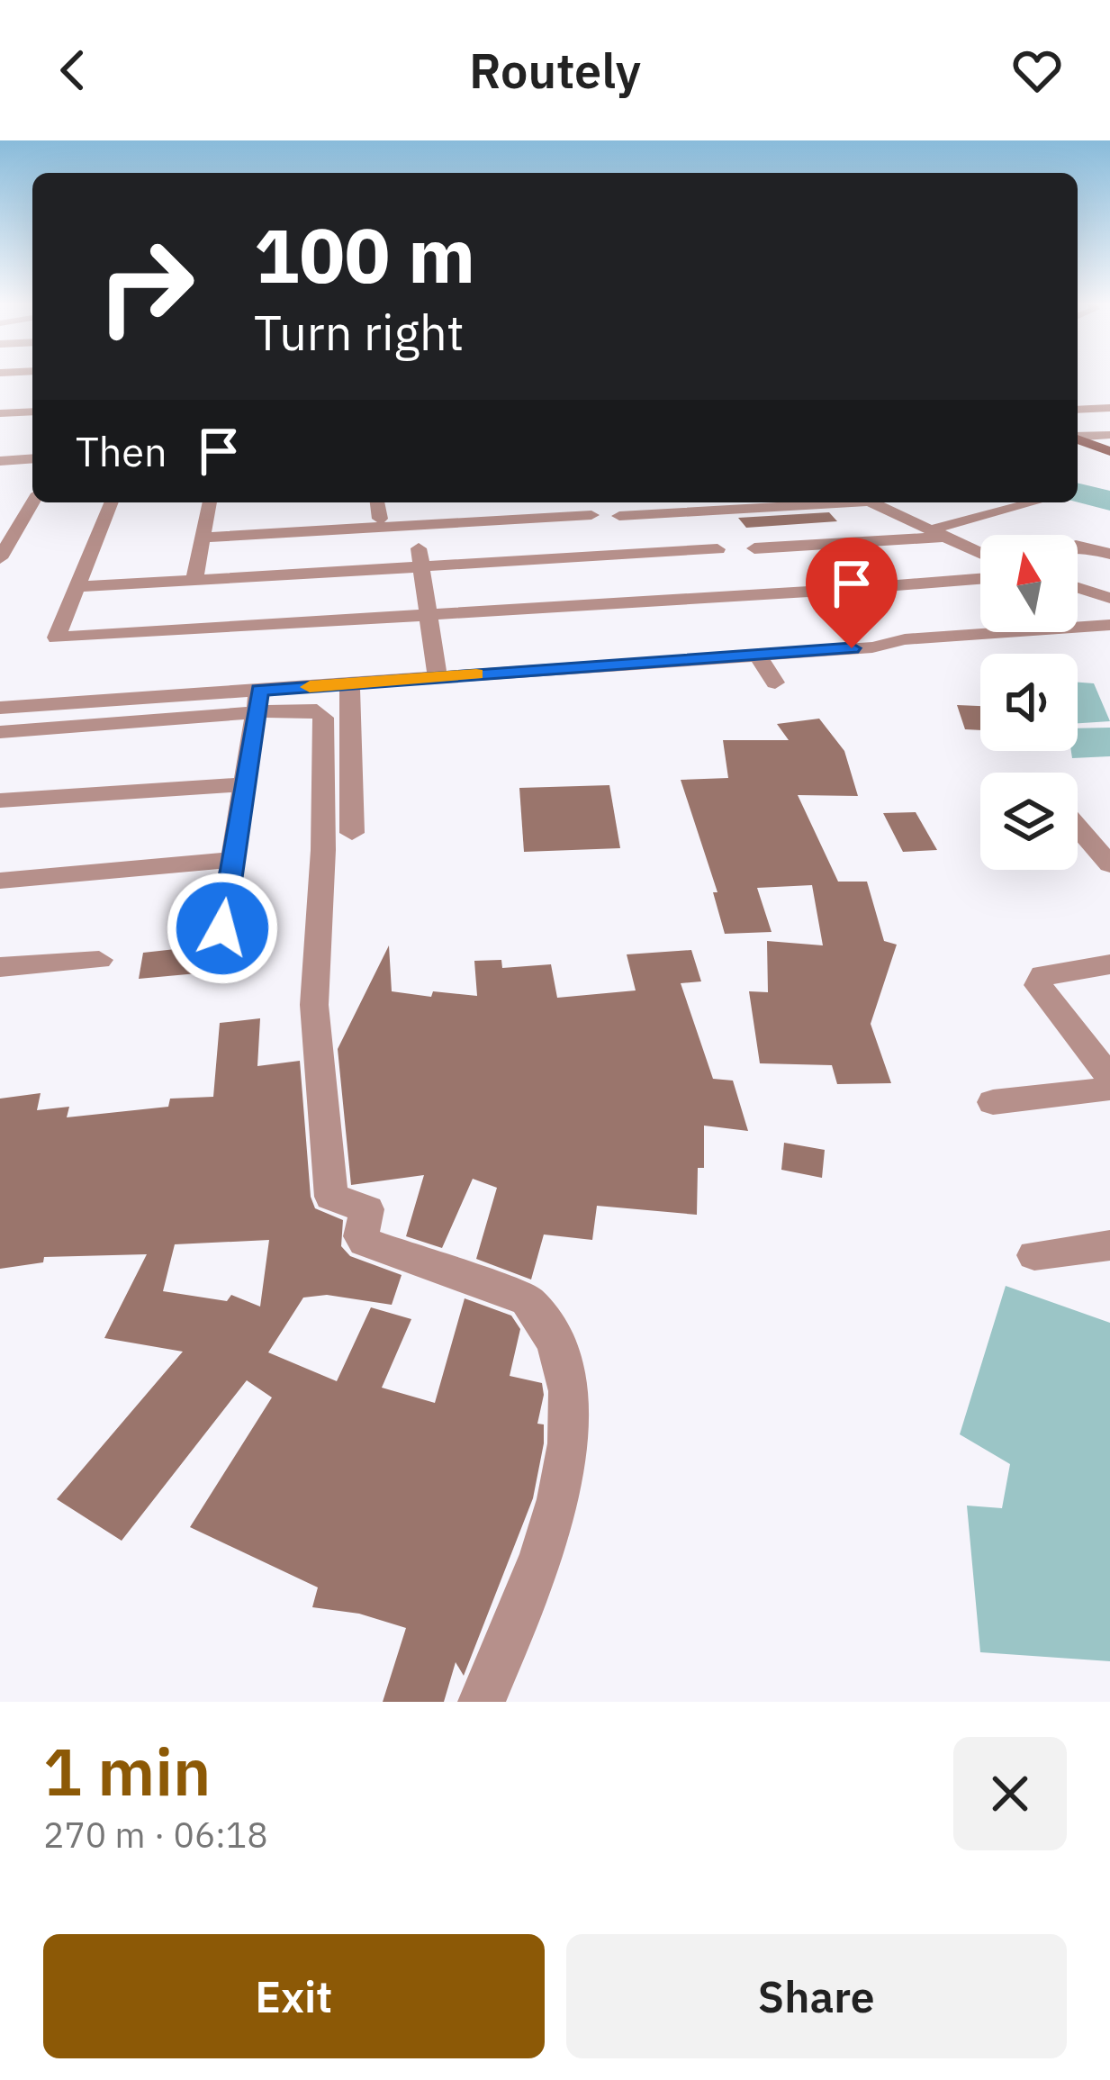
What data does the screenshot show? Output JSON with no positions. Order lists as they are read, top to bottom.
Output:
{
  "north": "top",
  "page": {
    "header": "Routely",
    "turn": ["100 m", "Turn right"],
    "then": "Then",
    "heading": ["1 min", "270 m · 06:18"],
    "buttons": ["Exit", "Share"]
  }
}
